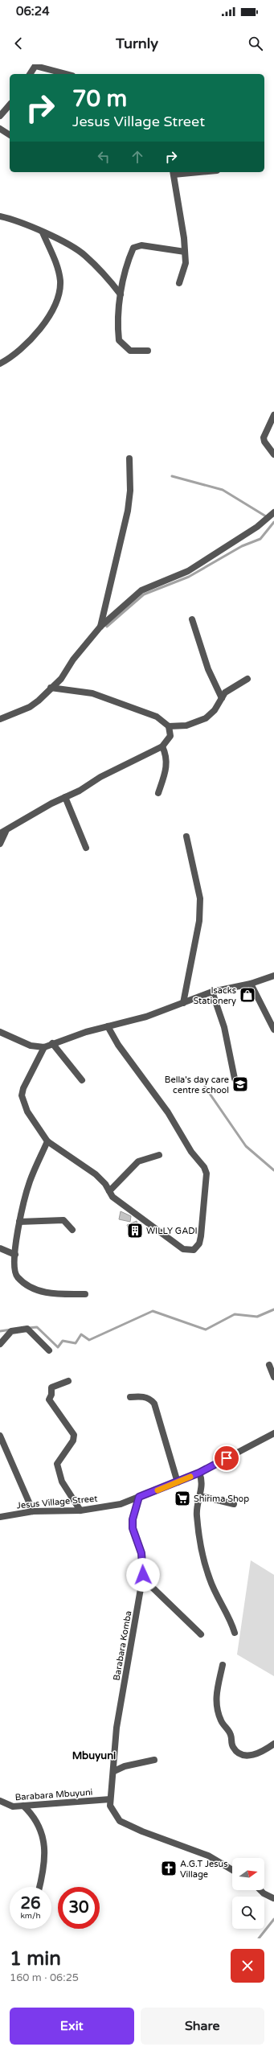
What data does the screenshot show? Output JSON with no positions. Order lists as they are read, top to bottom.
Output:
{
  "streets": {
    "street": ["Jesus Village Street", "Barabara Komba", "Barabara Mbuyuni"]
  },
  "crossings": [
    ["Jesus Village Street", "Barabara Komba"],
    ["Barabara Komba", "Barabara Mbuyuni"]
  ],
  "districts": ["Mbuyuni"],
  "places": {
    "shop": ["Isacks Stationery"],
    "school or university": ["Bella's day care centre school"],
    "building": ["WILLY GADI"],
    "supermarket": ["Shirima Shop"],
    "church": ["A.G.T Jesus Village"]
  },
  "north": "right",
  "page": {
    "status": "06:24",
    "header": "Turnly",
    "turn": ["70 m", "Jesus Village Street"],
    "speed": "26 km/h",
    "limit": "30",
    "heading": ["1 min", "160 m · 06:25"],
    "buttons": ["Exit", "Share"]
  }
}
